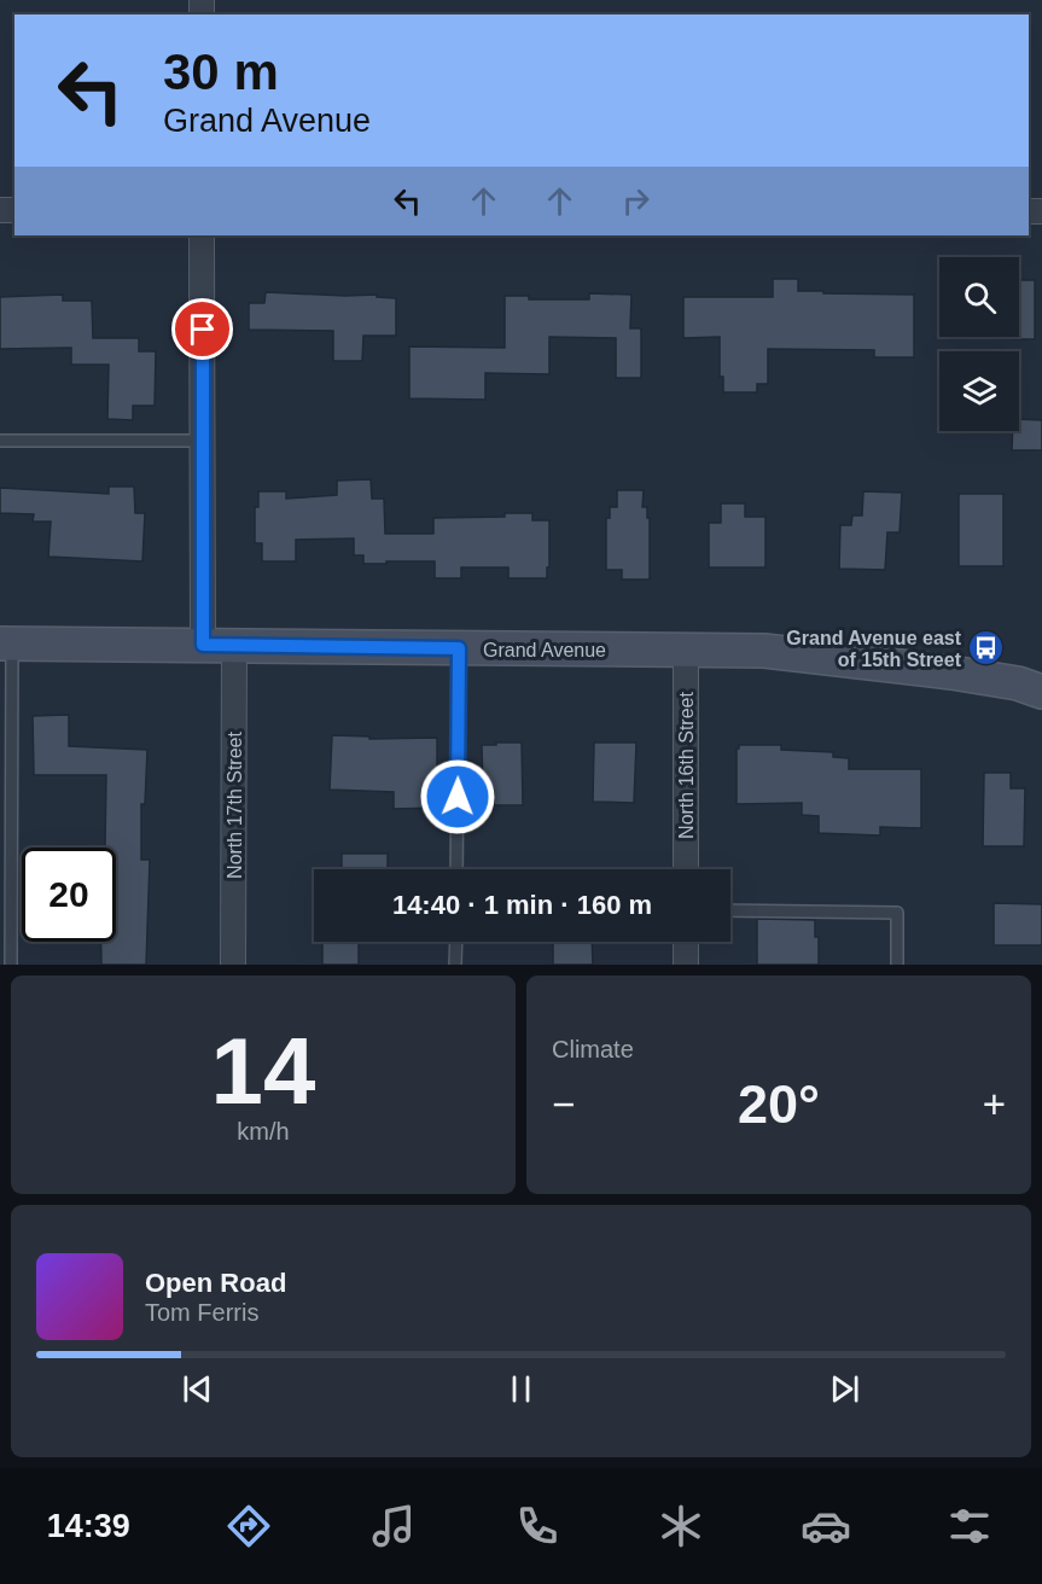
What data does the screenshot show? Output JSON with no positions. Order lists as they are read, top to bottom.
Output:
{
  "streets": {
    "street": ["Grand Avenue", "North 16th Street", "North 17th Street"]
  },
  "crossings": [
    ["Grand Avenue", "North 16th Street"],
    ["Grand Avenue", "North 17th Street"]
  ],
  "places": {
    "bus stop": ["Grand Avenue east of 15th Street"]
  },
  "page": {
    "turn": ["30 m", "Grand Avenue"],
    "limit": "20",
    "trip": "14:40 · 1 min · 160 m",
    "tile": [
      ["14", "km/h"],
      "Climate"
    ],
    "heat": ["−", "20°", "+"],
    "song": ["Open Road", "Tom Ferris"],
    "tabs": "14:39"
  }
}
